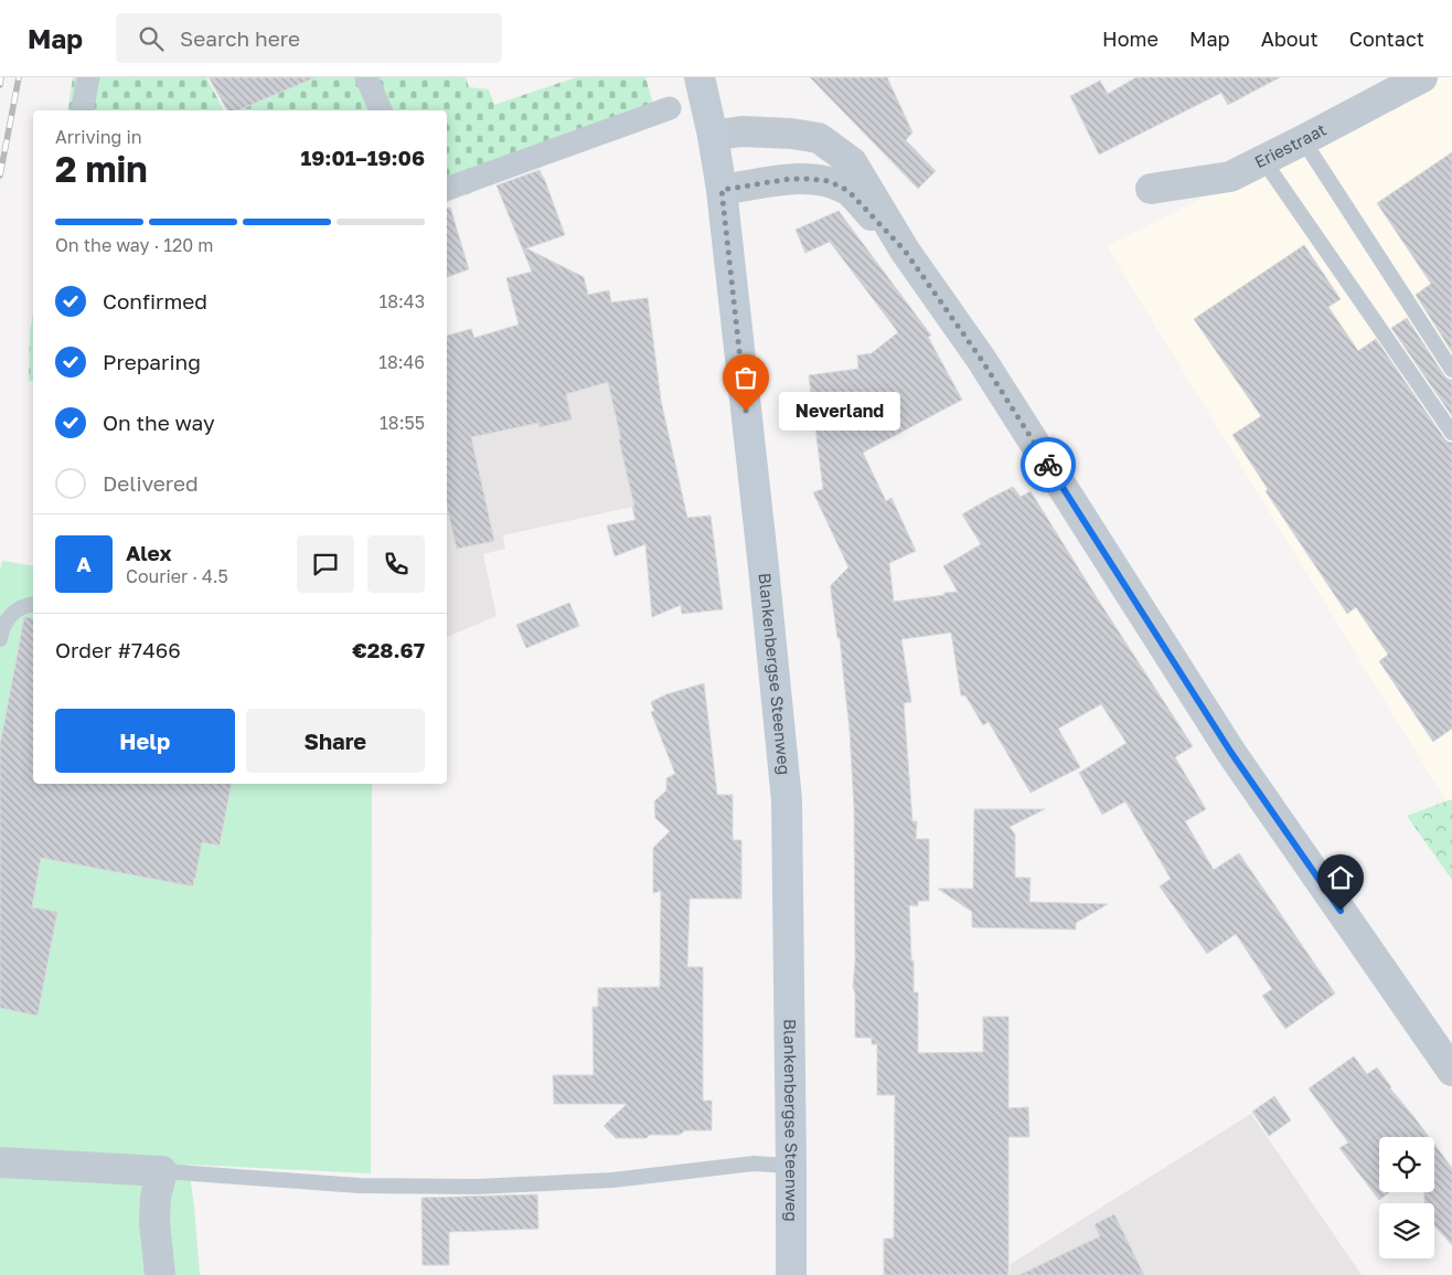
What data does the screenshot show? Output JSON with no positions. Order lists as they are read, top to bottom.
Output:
{
  "streets": {
    "main road": ["Blankenbergse Steenweg"],
    "street": ["Eriestraat"]
  },
  "places": ["Neverland"],
  "page": {
    "header": "Map",
    "search": "Search here",
    "nav": [
      "Home",
      "Map",
      "About",
      "Contact"
    ],
    "heading": ["2 min", "Arriving in", "19:01–19:06"],
    "panel": [
      "Alex",
      "Courier · 4.5",
      "Order #7466",
      "€28.67"
    ],
    "bar": "On the way · 120 m",
    "list": [
      ["Confirmed", "18:43"],
      ["Preparing", "18:46"],
      ["On the way", "18:55"],
      "Delivered"
    ],
    "bubble": "Neverland",
    "round": "A",
    "buttons": ["Help", "Share"]
  }
}
